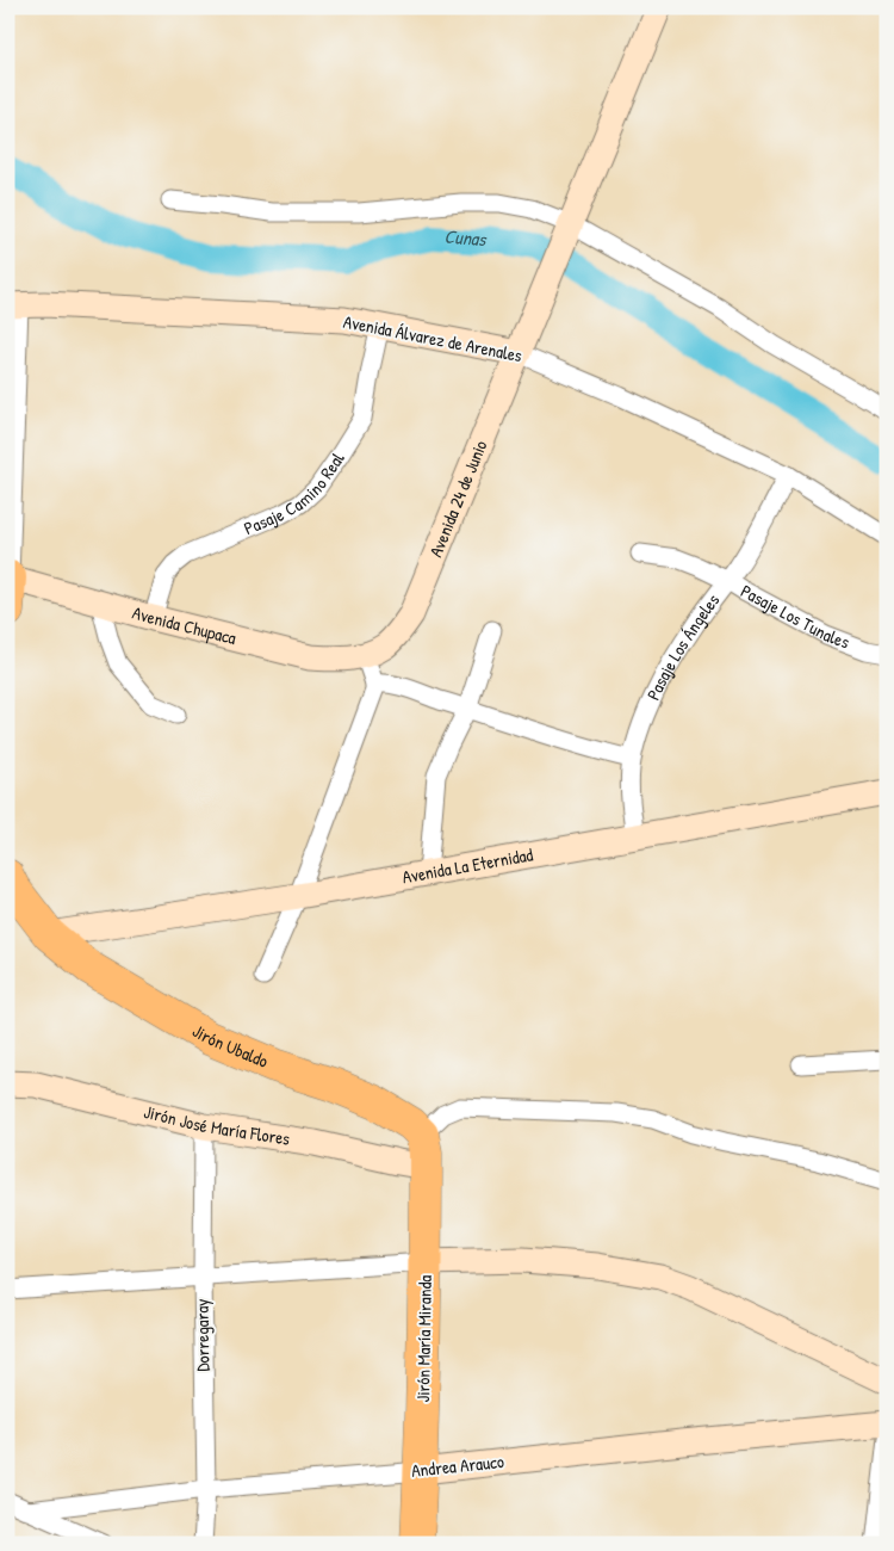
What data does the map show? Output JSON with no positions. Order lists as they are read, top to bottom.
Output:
{
  "streets": {
    "highway": ["Jirón Ubaldo", "Jirón María Miranda"],
    "street": [
      "Avenida Álvarez de Arenales",
      "Pasaje Camino Real",
      "Avenida 24 de Junio",
      "Pasaje Los Tunales",
      "Avenida Chupaca",
      "Pasaje Los Ángeles",
      "Avenida La Eternidad",
      "Jirón José María Flores",
      "Dorregaray",
      "Andrea Arauco"
    ]
  },
  "crossings": [
    ["Avenida Álvarez de Arenales", "Pasaje Camino Real"],
    ["Avenida Álvarez de Arenales", "Avenida 24 de Junio"],
    ["Avenida Álvarez de Arenales", "Pasaje Los Ángeles"],
    ["Pasaje Camino Real", "Avenida Chupaca"],
    ["Avenida 24 de Junio", "Avenida Chupaca"],
    ["Pasaje Los Tunales", "Pasaje Los Ángeles"],
    ["Pasaje Los Ángeles", "Avenida La Eternidad"],
    ["Avenida La Eternidad", "Jirón Ubaldo"],
    ["Jirón Ubaldo", "Jirón María Miranda"],
    ["Jirón José María Flores", "Dorregaray"],
    ["Jirón José María Flores", "Jirón María Miranda"],
    ["Dorregaray", "Andrea Arauco"],
    ["Jirón María Miranda", "Andrea Arauco"]
  ],
  "water": ["Cunas"]
}
